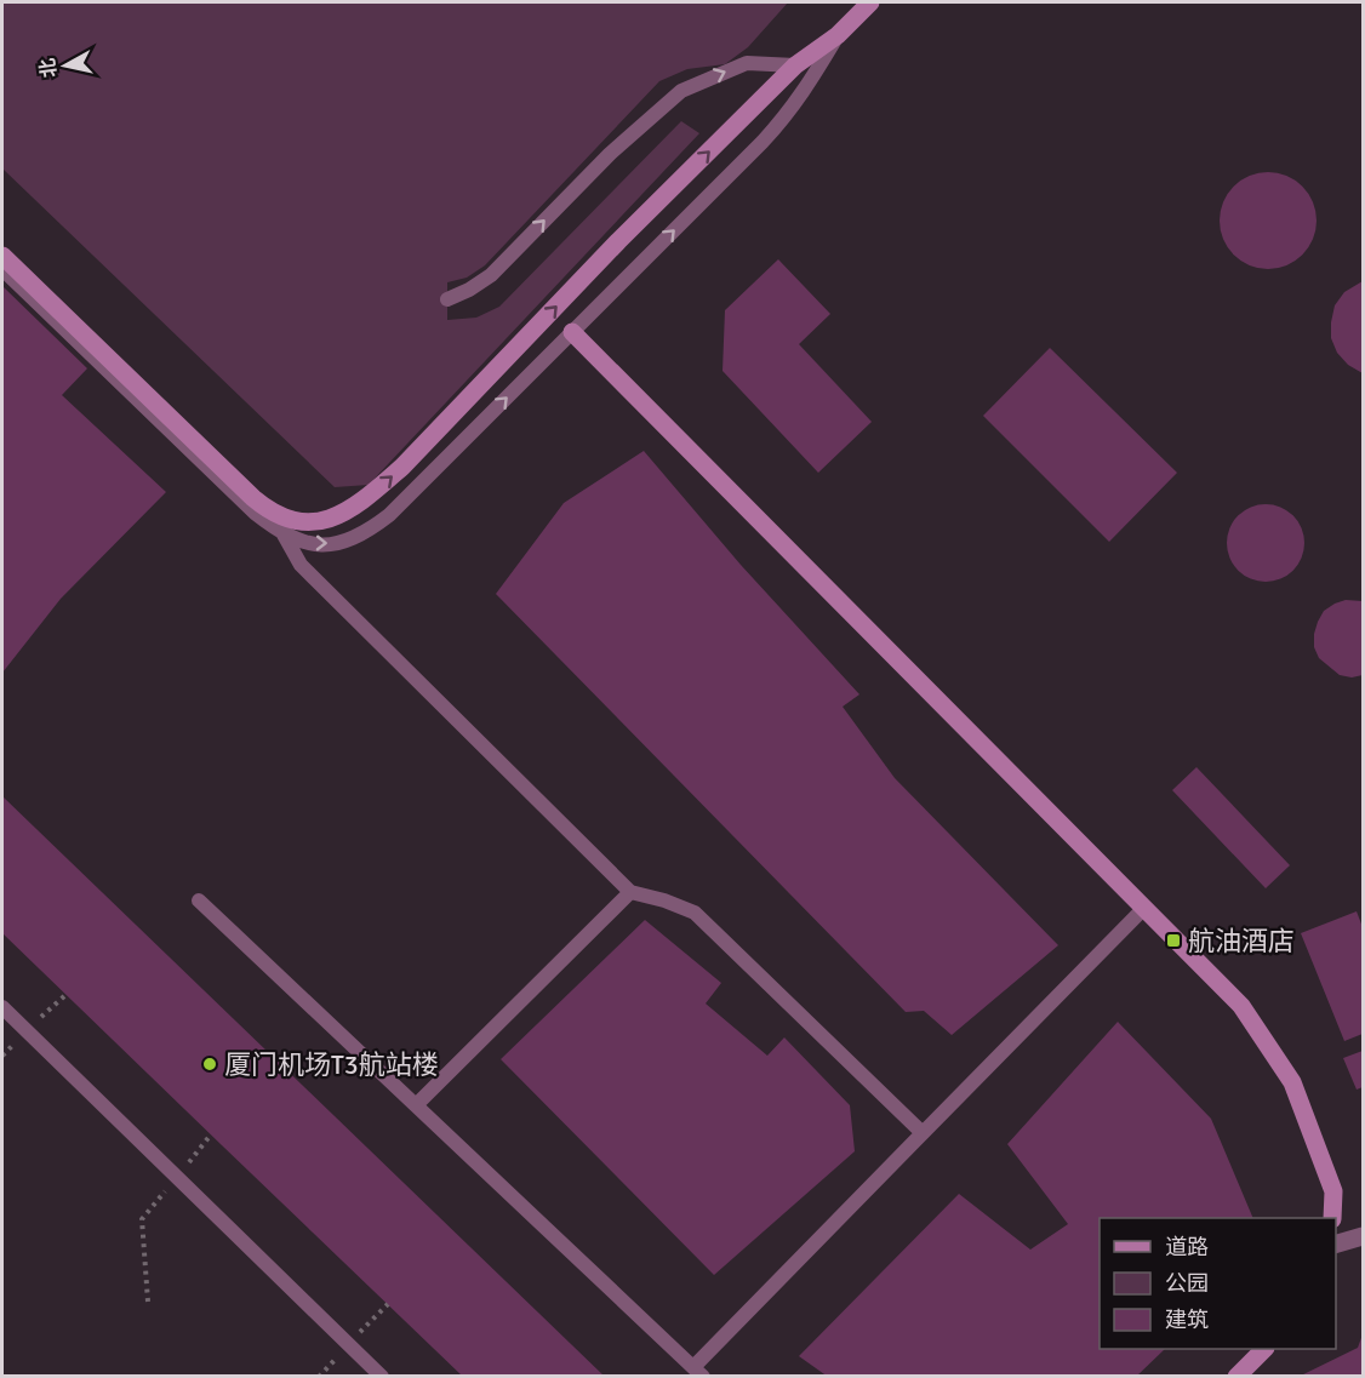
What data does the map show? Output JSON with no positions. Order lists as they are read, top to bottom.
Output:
{
  "places": {
    "transit": ["航油酒店"],
    "other": ["厦门机场T3航站楼"]
  },
  "legend": ["道路", "公园", "建筑"],
  "north": "left"
}
